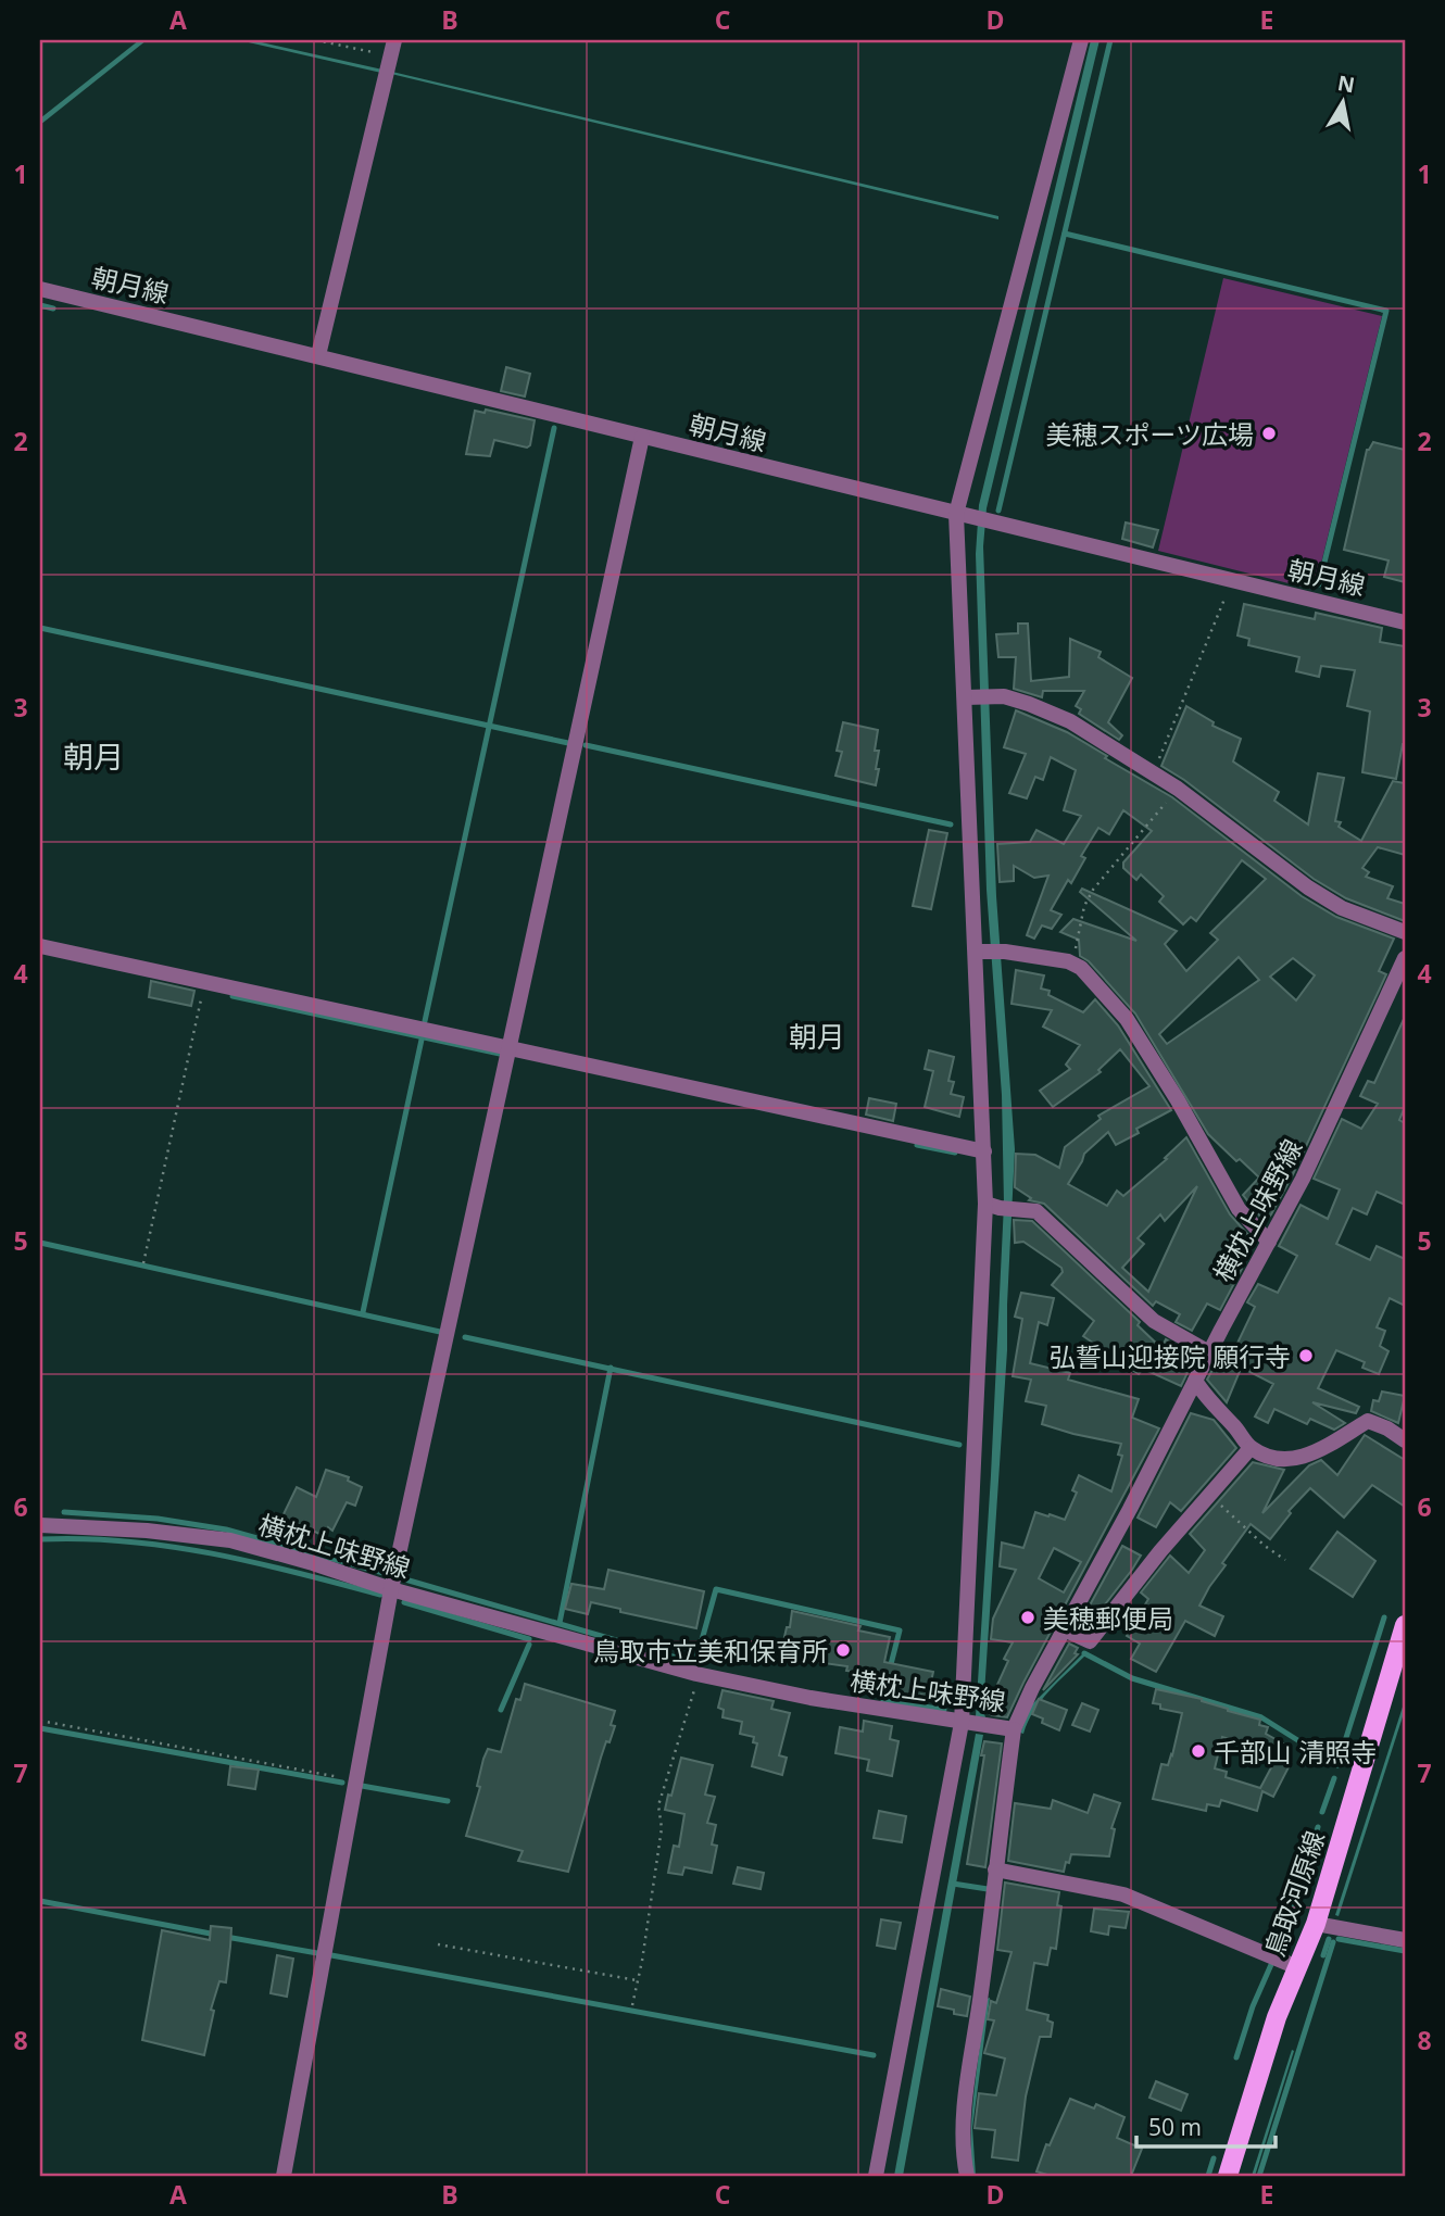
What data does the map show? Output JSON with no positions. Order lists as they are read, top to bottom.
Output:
{
  "streets": {
    "main road": ["鳥取河原線"],
    "street": ["朝月線", "横枕上味野線"]
  },
  "districts": ["朝月", "朝月"],
  "places": [
    "美穂スポーツ広場",
    "弘誓山迎接院 願行寺",
    "美穂郵便局",
    "鳥取市立美和保育所",
    "千部山 清照寺"
  ],
  "scale_bar": "50 m",
  "north": "top",
  "grid": {
    "columns": [
      "A",
      "B",
      "C",
      "D",
      "E"
    ],
    "rows": [
      "1",
      "2",
      "3",
      "4",
      "5",
      "6",
      "7",
      "8"
    ]
  }
}
